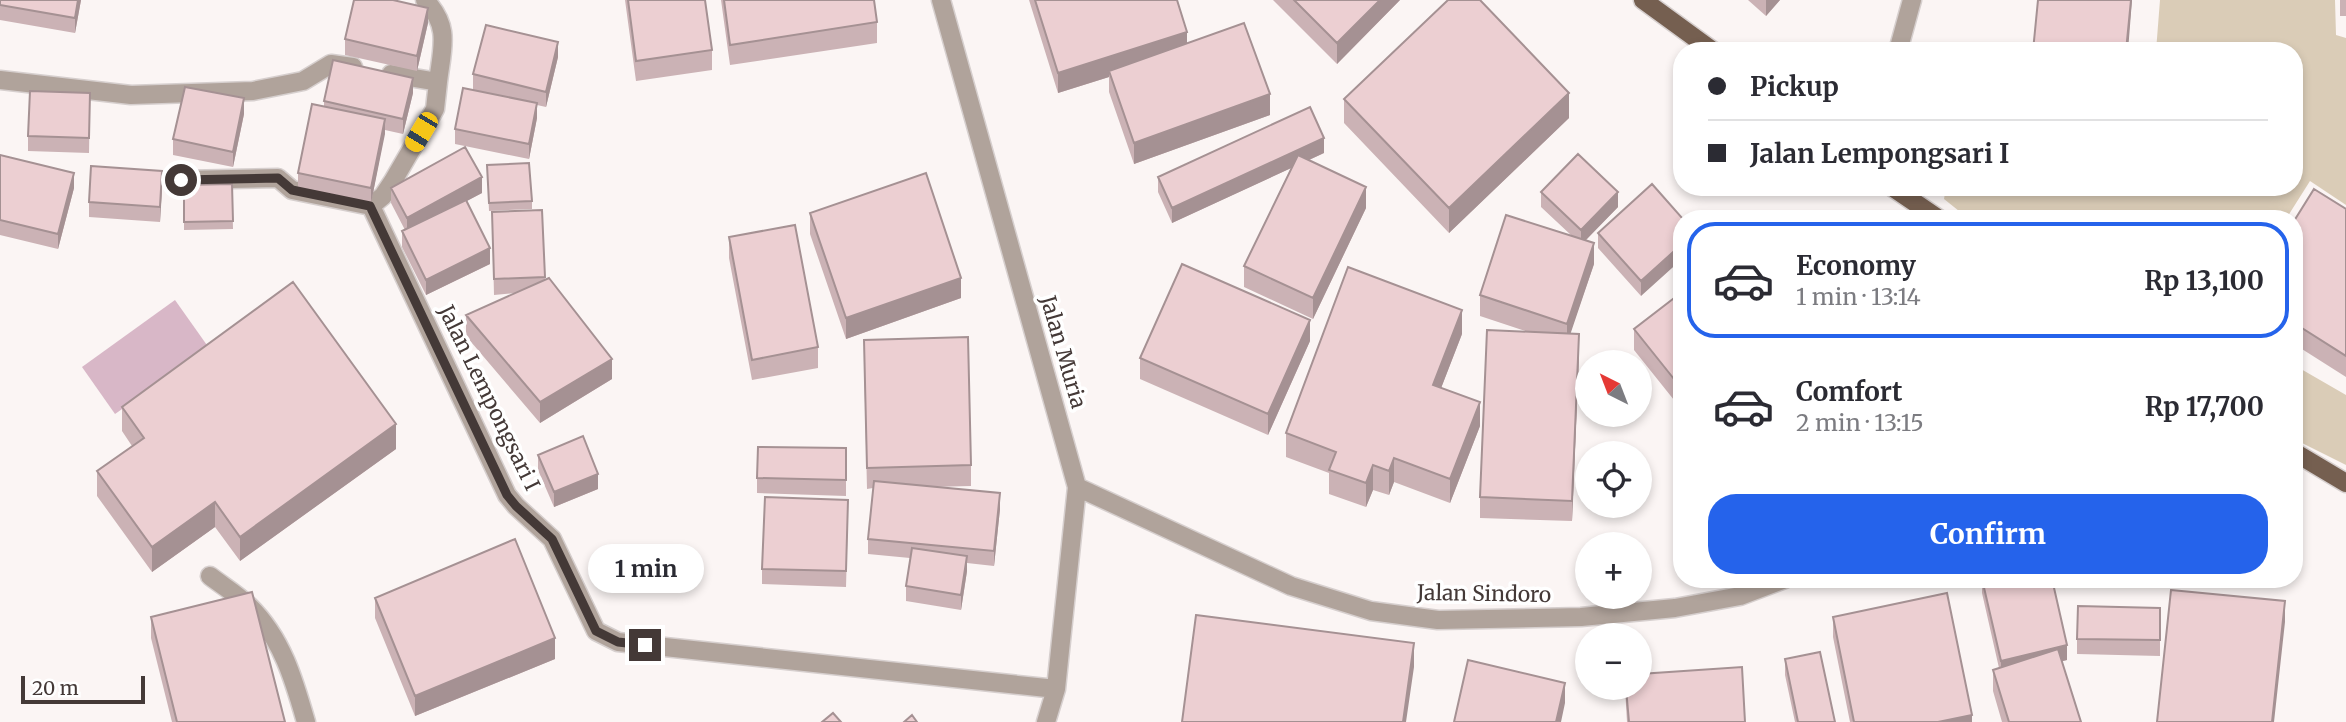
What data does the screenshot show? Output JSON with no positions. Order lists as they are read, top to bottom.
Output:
{
  "streets": {
    "street": ["Jalan Muria", "Jalan Lempongsari I", "Jalan Sindoro"]
  },
  "crossings": [
    ["Jalan Muria", "Jalan Lempongsari I"],
    ["Jalan Muria", "Jalan Sindoro"]
  ],
  "scale_bar": "20 m",
  "north": "top left",
  "page": {
    "banner": ["Pickup", "Jalan Lempongsari I"],
    "list": [
      {
        "name": "Economy",
        "note": "1 min · 13:14",
        "value": "Rp 13,100"
      },
      {
        "name": "Comfort",
        "note": "2 min · 13:15",
        "value": "Rp 17,700"
      }
    ],
    "map_buttons": ["+", "−"],
    "buttons": "Confirm",
    "bubble": "1 min",
    "scale": "20 m"
  }
}
